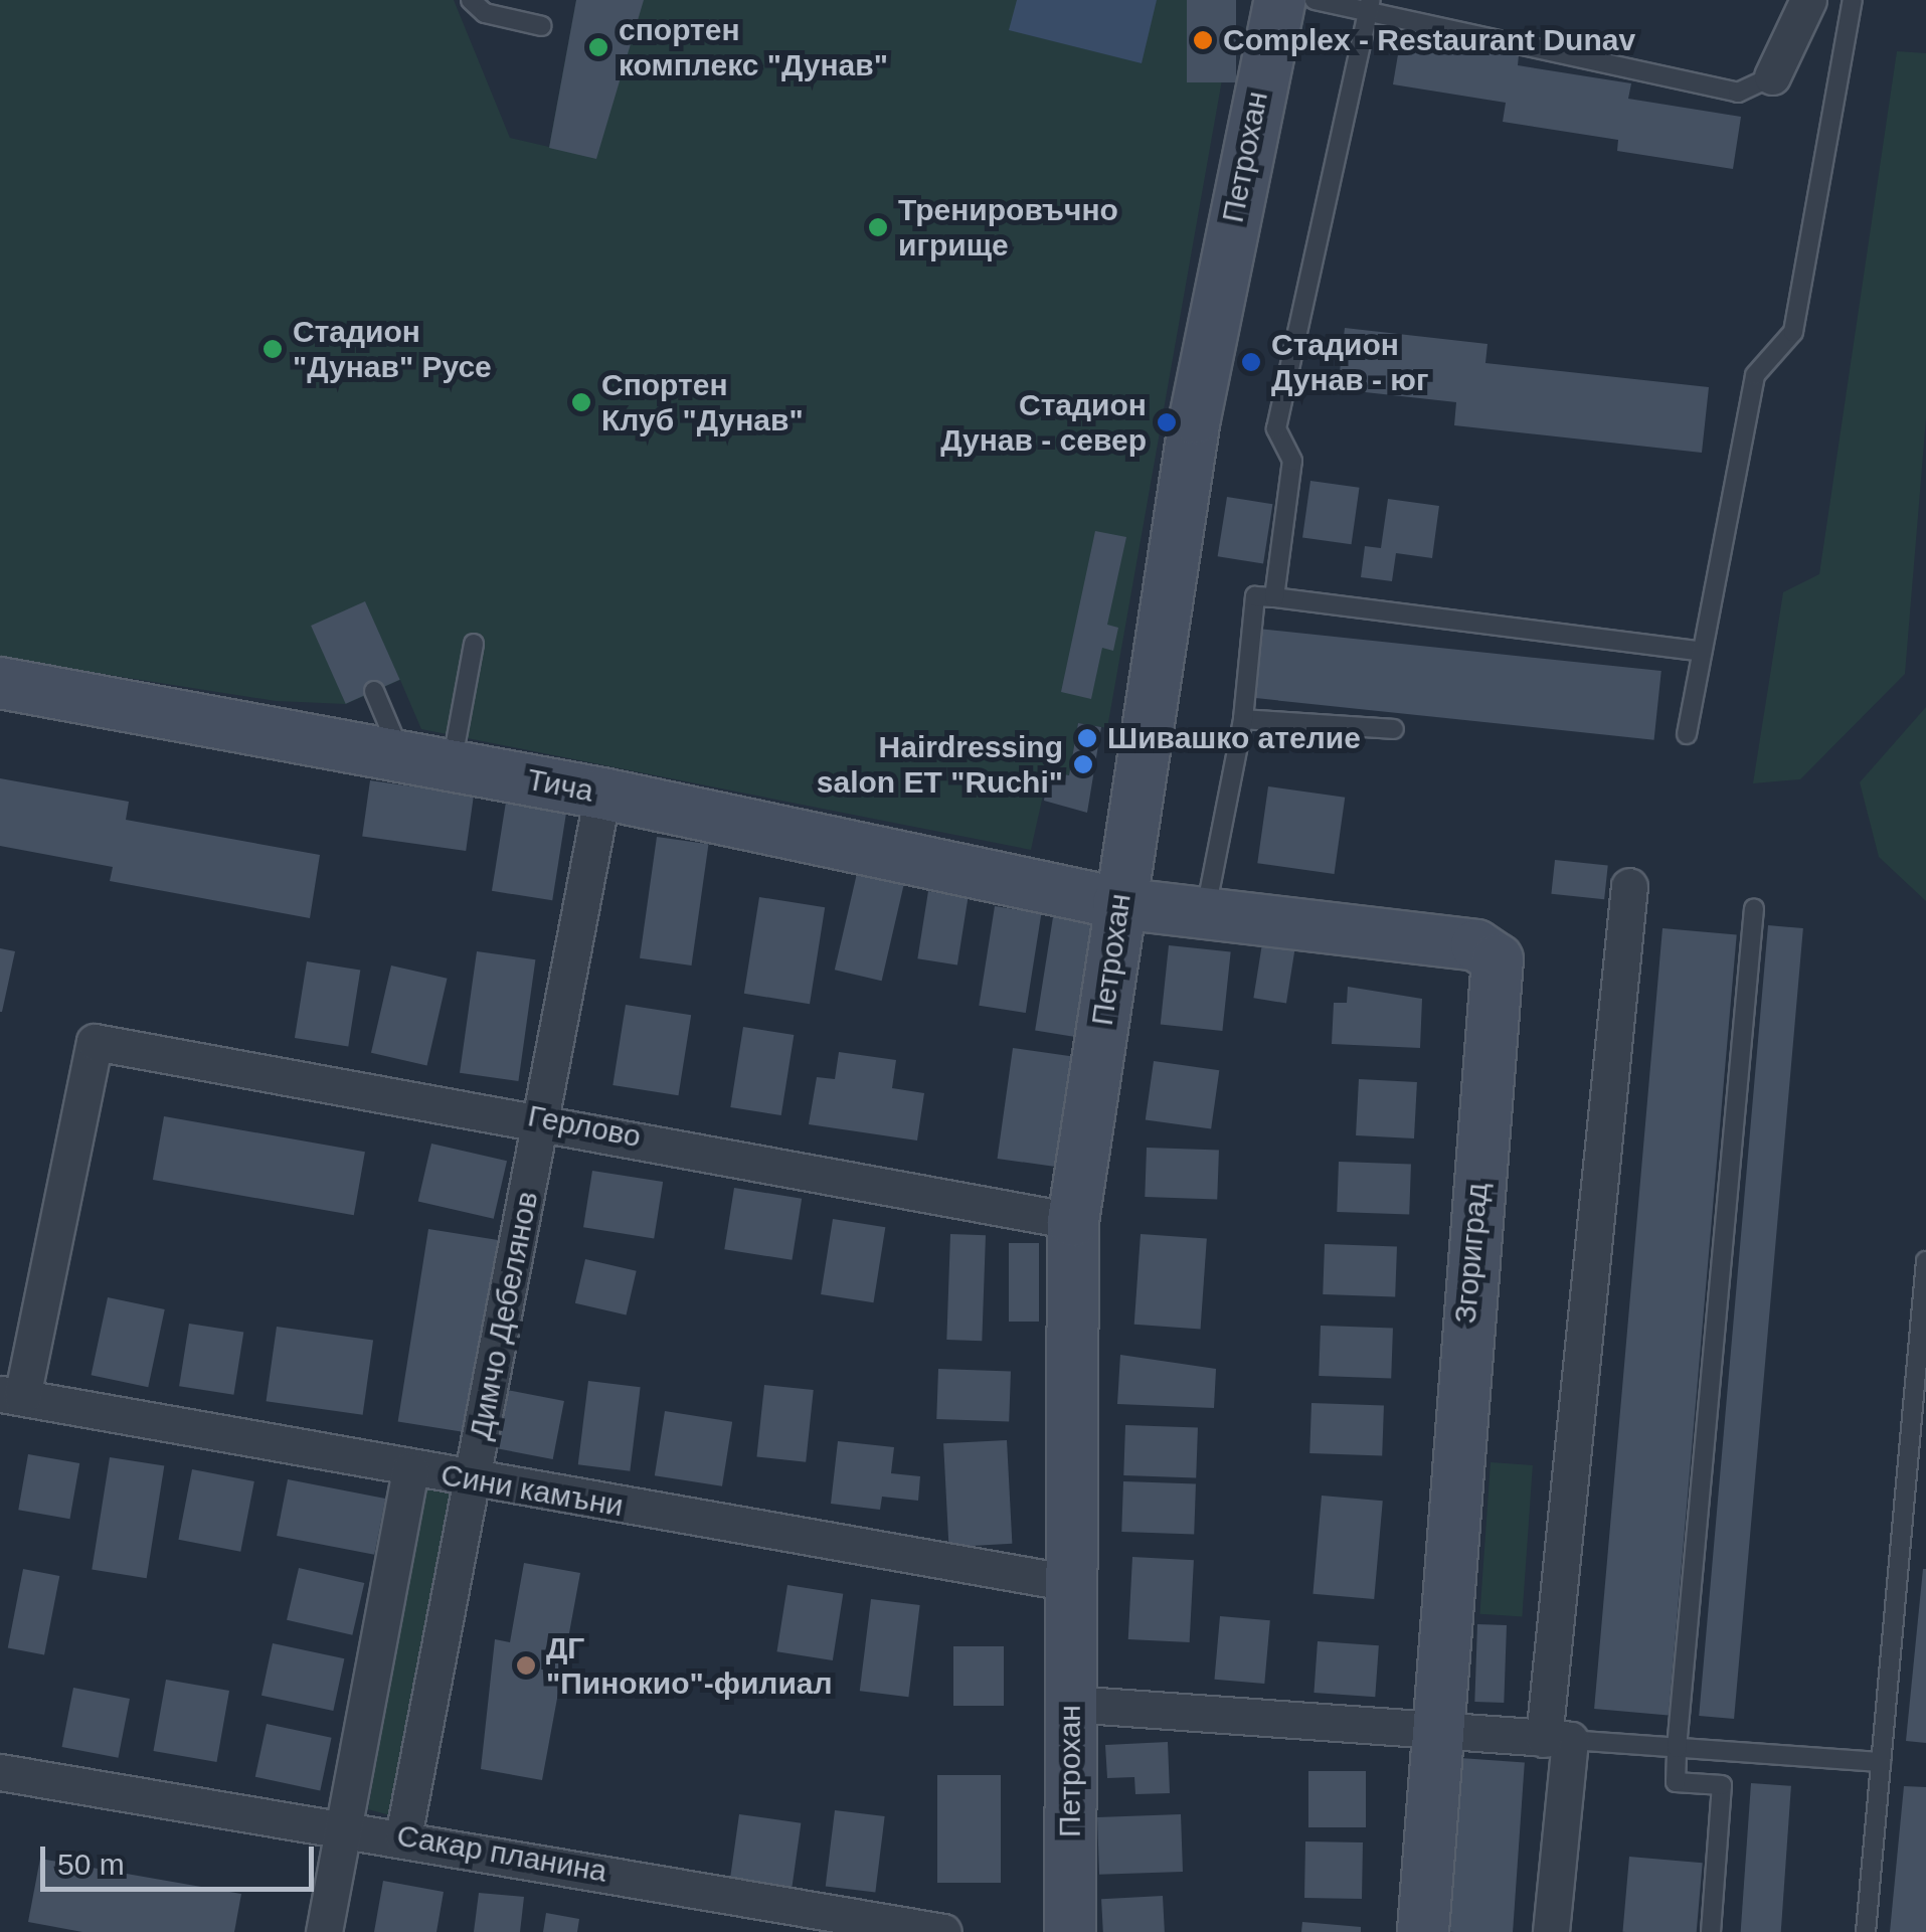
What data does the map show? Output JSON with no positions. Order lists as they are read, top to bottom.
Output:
{
  "streets": {
    "street": [
      "Петрохан",
      "Тича",
      "Герлово",
      "Згориград",
      "Димчо Дебелянов",
      "Сини камъни",
      "Сакар планина"
    ]
  },
  "crossings": [
    ["Петрохан", "Тича"],
    ["Петрохан", "Герлово"],
    ["Петрохан", "Згориград"],
    ["Петрохан", "Сини камъни"],
    ["Тича", "Згориград"],
    ["Тича", "Димчо Дебелянов"],
    ["Герлово", "Димчо Дебелянов"],
    ["Герлово", "Сини камъни"],
    ["Димчо Дебелянов", "Сини камъни"],
    ["Димчо Дебелянов", "Сакар планина"]
  ],
  "places": [
    "Complex - Restaurant Dunav",
    "спортен комплекс \"Дунав\"",
    "Тренировъчно игрище",
    "Стадион \"Дунав\" Русе",
    "Стадион Дунав - юг",
    "Спортен Клуб \"Дунав\"",
    "Стадион Дунав - север",
    "Шивашко ателие",
    "Hairdressing salon ET \"Ruchi\"",
    "ДГ \"Пинокио\"-филиал"
  ],
  "scale_bar": "50 m"
}
